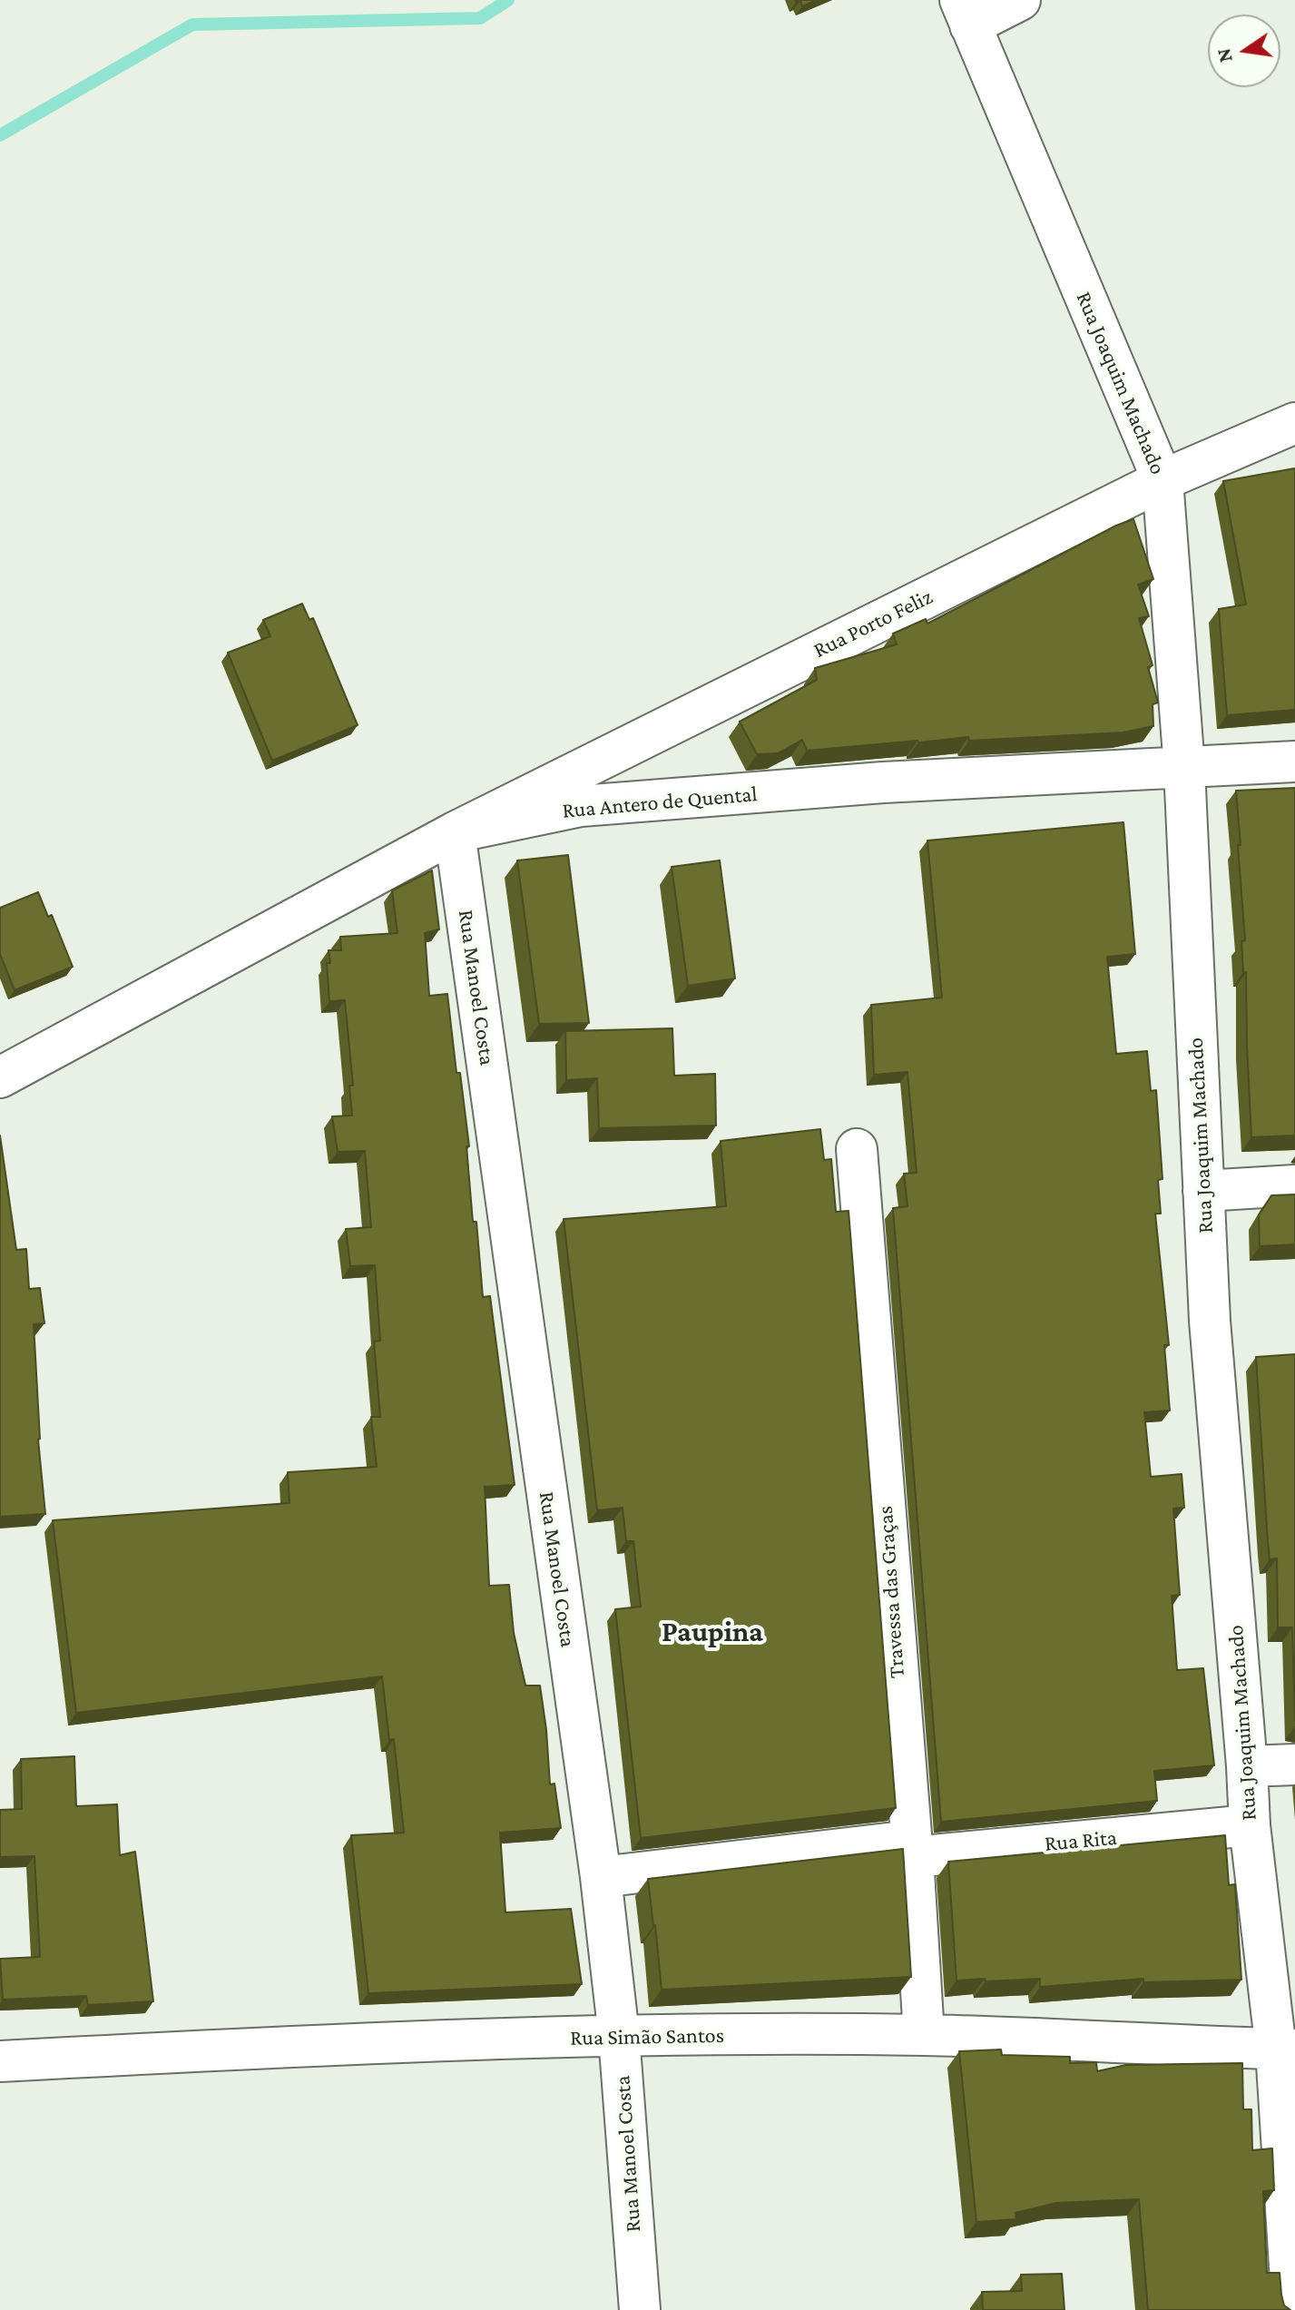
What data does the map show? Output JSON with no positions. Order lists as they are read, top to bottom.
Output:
{
  "streets": {
    "street": [
      "Rua Joaquim Machado",
      "Rua Porto Feliz",
      "Rua Antero de Quental",
      "Rua Manoel Costa",
      "Travessa das Graças",
      "Rua Rita",
      "Rua Simão Santos"
    ]
  },
  "crossings": [
    ["Rua Joaquim Machado", "Rua Porto Feliz"],
    ["Rua Joaquim Machado", "Rua Antero de Quental"],
    ["Rua Joaquim Machado", "Rua Rita"],
    ["Rua Joaquim Machado", "Rua Simão Santos"],
    ["Rua Porto Feliz", "Rua Antero de Quental"],
    ["Rua Porto Feliz", "Rua Manoel Costa"],
    ["Rua Antero de Quental", "Rua Manoel Costa"],
    ["Rua Manoel Costa", "Rua Rita"],
    ["Rua Manoel Costa", "Rua Simão Santos"],
    ["Travessa das Graças", "Rua Rita"],
    ["Travessa das Graças", "Rua Simão Santos"]
  ],
  "districts": ["Paupina"],
  "north": "left"
}
